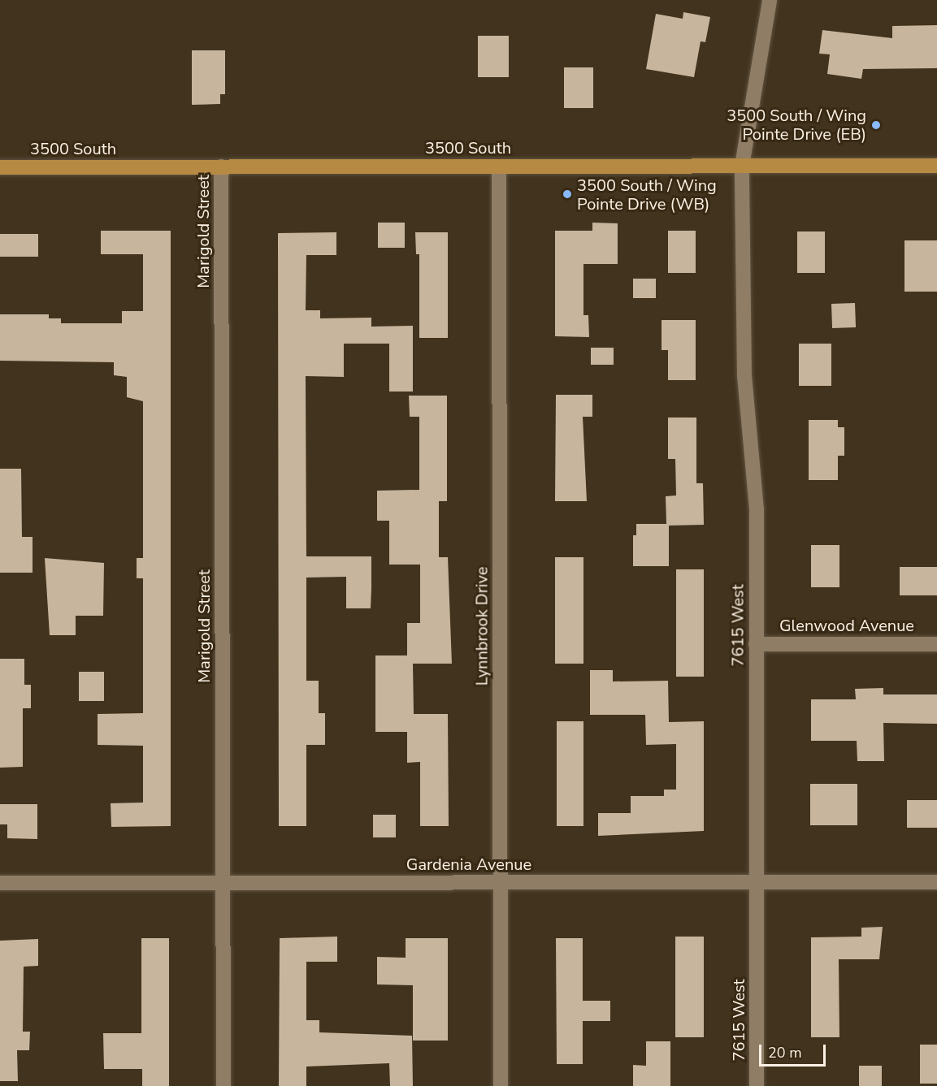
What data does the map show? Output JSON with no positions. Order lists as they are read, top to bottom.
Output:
{
  "streets": {
    "main road": ["3500 South"],
    "street": [
      "Marigold Street",
      "7615 West",
      "Glenwood Avenue",
      "Lynnbrook Drive",
      "Gardenia Avenue"
    ]
  },
  "crossings": [
    ["3500 South", "Marigold Street"],
    ["3500 South", "7615 West"],
    ["3500 South", "Lynnbrook Drive"],
    ["Marigold Street", "Gardenia Avenue"],
    ["7615 West", "Glenwood Avenue"],
    ["7615 West", "Gardenia Avenue"],
    ["Lynnbrook Drive", "Gardenia Avenue"]
  ],
  "places": ["3500 South / Wing Pointe Drive (EB)", "3500 South / Wing Pointe Drive (WB)"],
  "scale_bar": "20 m"
}
